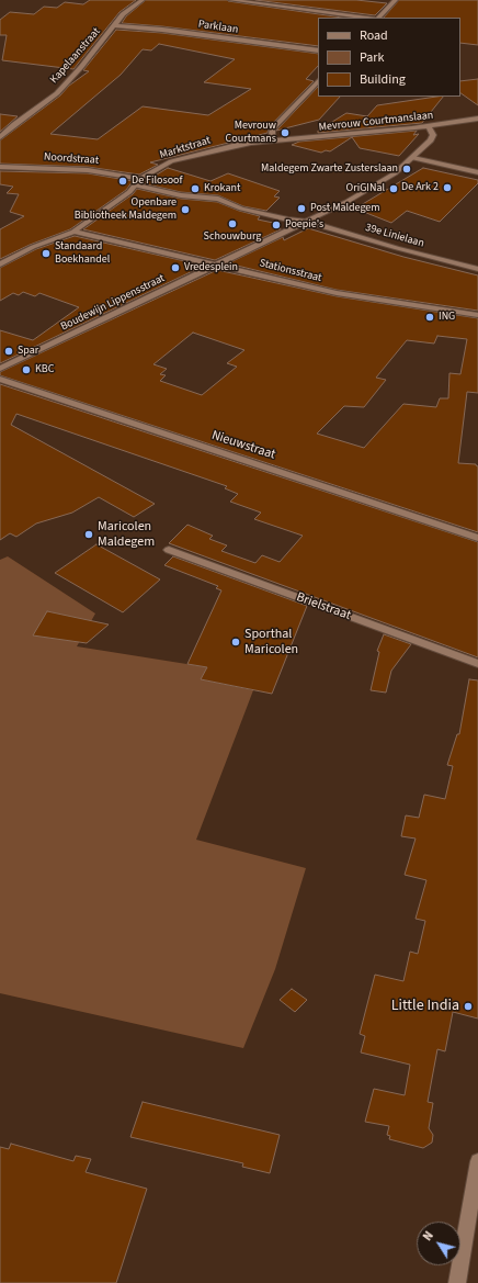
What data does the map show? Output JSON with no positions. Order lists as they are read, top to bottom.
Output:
{
  "streets": {
    "street": [
      "Parklaan",
      "Kapelaanstraat",
      "Mevrouw Courtmanslaan",
      "Marktstraat",
      "Noordstraat",
      "39e Linielaan",
      "Stationsstraat",
      "Boudewijn Lippensstraat",
      "Nieuwstraat",
      "Brielstraat"
    ]
  },
  "crossings": [
    ["Parklaan", "Kapelaanstraat"],
    ["Mevrouw Courtmanslaan", "Marktstraat"],
    ["Mevrouw Courtmanslaan", "Boudewijn Lippensstraat"],
    ["Marktstraat", "Noordstraat"],
    ["Marktstraat", "Stationsstraat"],
    ["Noordstraat", "39e Linielaan"],
    ["Noordstraat", "Boudewijn Lippensstraat"],
    ["39e Linielaan", "Boudewijn Lippensstraat"],
    ["Stationsstraat", "Boudewijn Lippensstraat"]
  ],
  "places": [
    "Mevrouw Courtmans",
    "Maldegem Zwarte Zusterslaan",
    "De Filosoof",
    "De Ark 2",
    "Krokant",
    "OriGINal",
    "Post Maldegem",
    "Openbare Bibliotheek Maldegem",
    "Schouwburg",
    "Poepie's",
    "Standaard Boekhandel",
    "Vredesplein",
    "ING",
    "Spar",
    "KBC",
    "Maricolen Maldegem",
    "Sporthal Maricolen",
    "Little India"
  ],
  "legend": ["Road", "Park", "Building"],
  "north": "top left"
}
